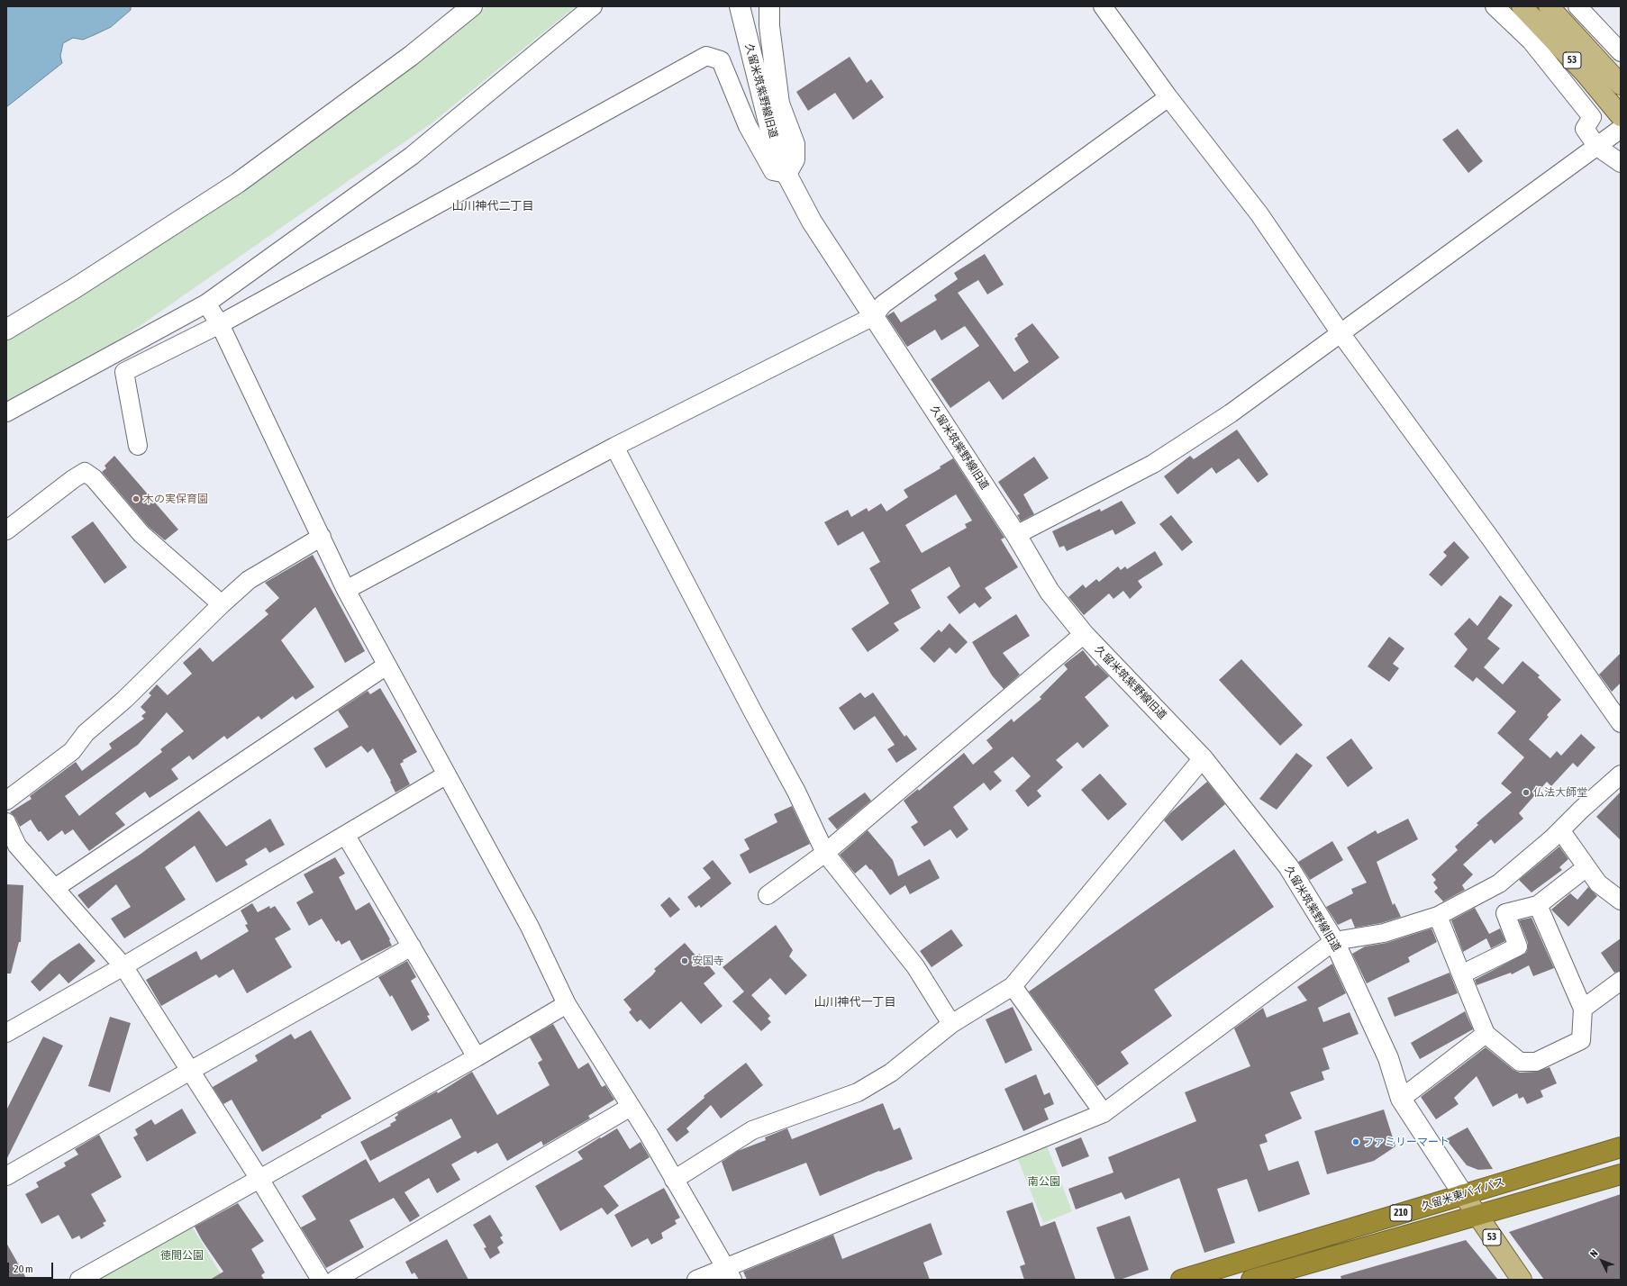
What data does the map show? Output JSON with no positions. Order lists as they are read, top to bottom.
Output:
{
  "streets": {
    "highway": ["久留米東バイパス", "210"],
    "main road": ["53"],
    "street": ["久留米筑紫野線旧道"]
  },
  "crossings": [
    ["53", "久留米筑紫野線旧道"],
    ["53", "久留米東バイパス"],
    ["53", "210"],
    ["久留米筑紫野線旧道", "久留米東バイパス"]
  ],
  "districts": ["山川神代二丁目", "山川神代一丁目"],
  "parks": ["南公園", "徳間公園"],
  "places": [
    "木の実保育園",
    "仏法大師堂",
    "安国寺",
    "ファミリーマート"
  ],
  "scale_bar": "20 m",
  "north": "top left"
}
